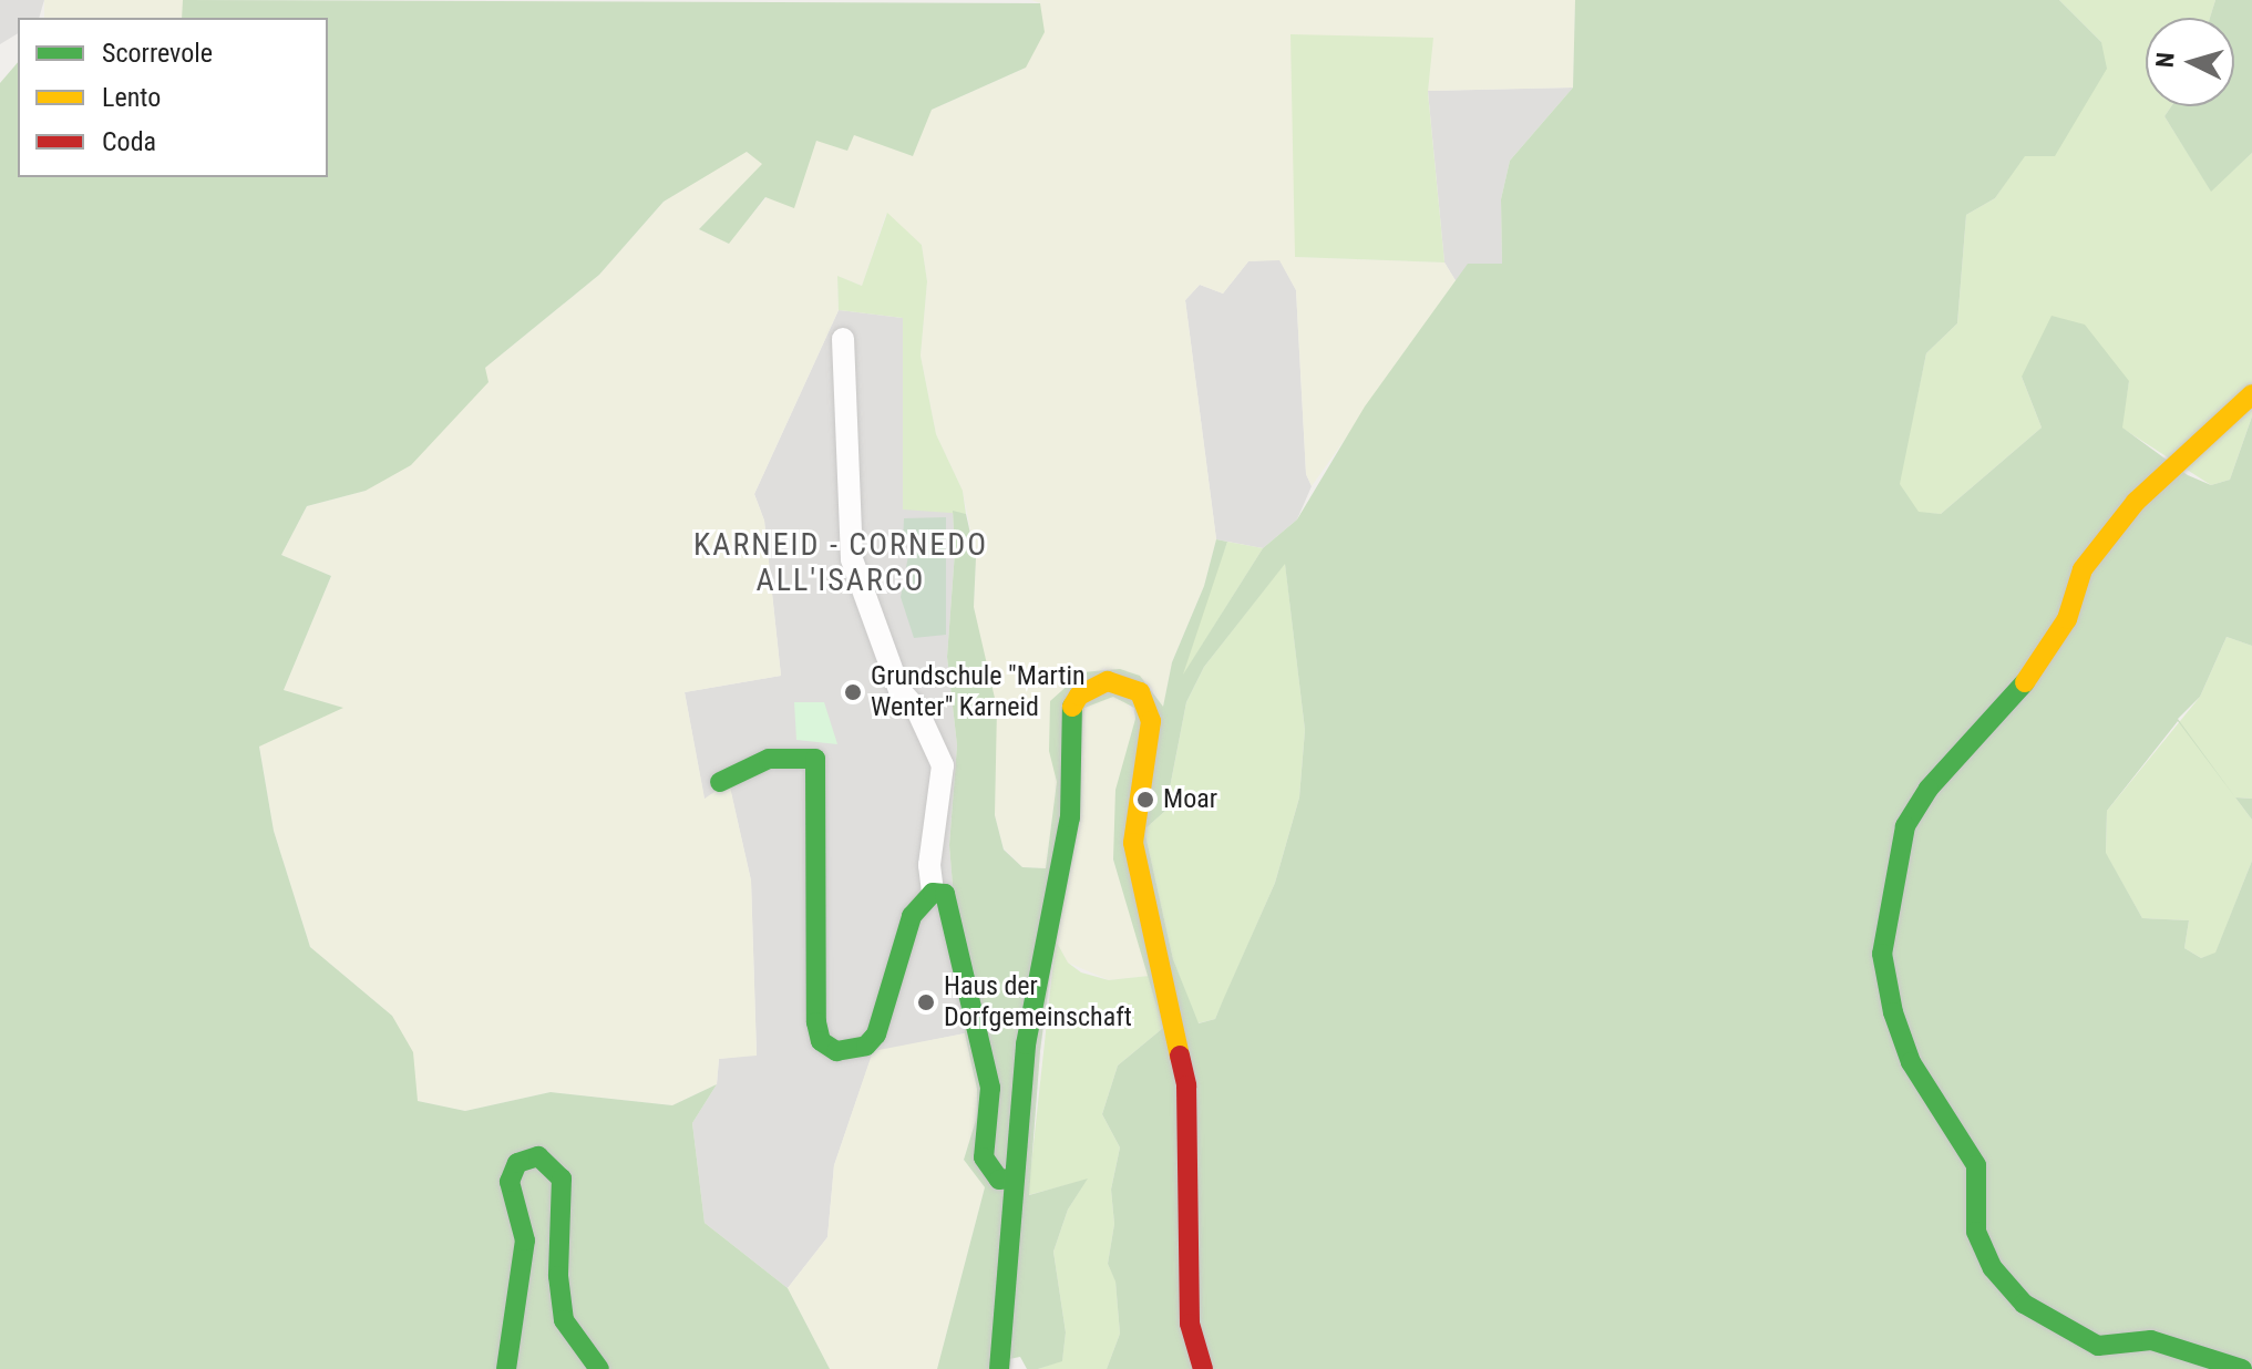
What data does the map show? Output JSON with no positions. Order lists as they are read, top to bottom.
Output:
{
  "districts": ["KARNEID - CORNEDO ALL'ISARCO"],
  "places": ["Grundschule \"Martin Wenter\" Karneid", "Moar", "Haus der Dorfgemeinschaft"],
  "legend": ["Scorrevole", "Lento", "Coda"],
  "north": "left"
}
